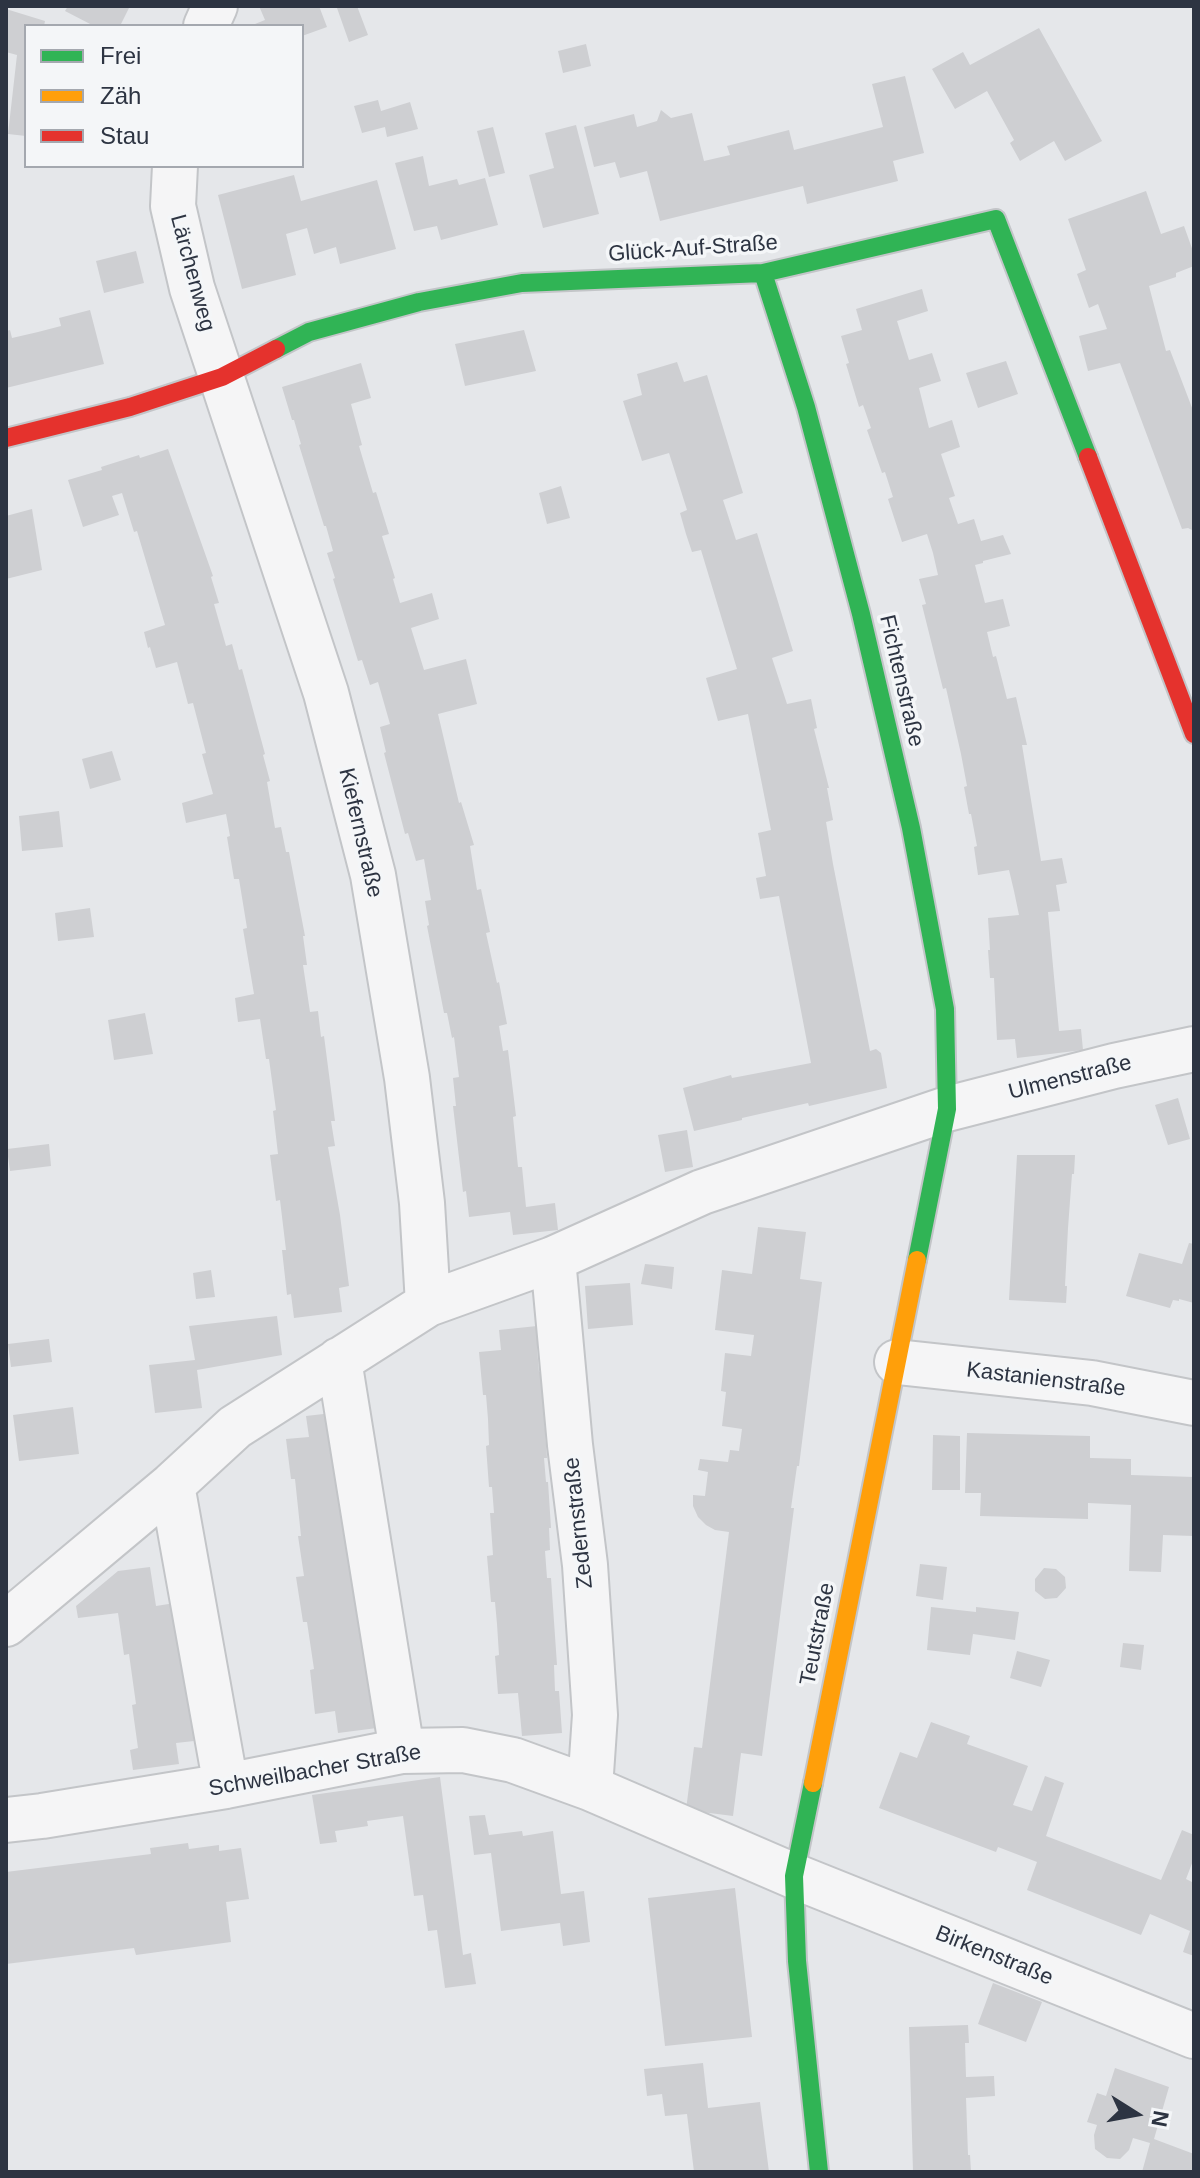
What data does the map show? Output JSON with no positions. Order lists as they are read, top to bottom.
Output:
{
  "streets": {
    "street": [
      "Glück-Auf-Straße",
      "Lärchenweg",
      "Fichtenstraße",
      "Kiefernstraße",
      "Ulmenstraße",
      "Kastanienstraße",
      "Zedernstraße",
      "Teutstraße",
      "Schweilbacher Straße",
      "Birkenstraße"
    ]
  },
  "crossings": [
    ["Glück-Auf-Straße", "Lärchenweg"],
    ["Glück-Auf-Straße", "Fichtenstraße"],
    ["Glück-Auf-Straße", "Kiefernstraße"],
    ["Lärchenweg", "Kiefernstraße"],
    ["Fichtenstraße", "Ulmenstraße"],
    ["Fichtenstraße", "Teutstraße"],
    ["Ulmenstraße", "Teutstraße"],
    ["Kastanienstraße", "Teutstraße"],
    ["Zedernstraße", "Schweilbacher Straße"],
    ["Teutstraße", "Schweilbacher Straße"],
    ["Teutstraße", "Birkenstraße"],
    ["Schweilbacher Straße", "Birkenstraße"]
  ],
  "legend": ["Frei", "Zäh", "Stau"],
  "north": "right"
}
